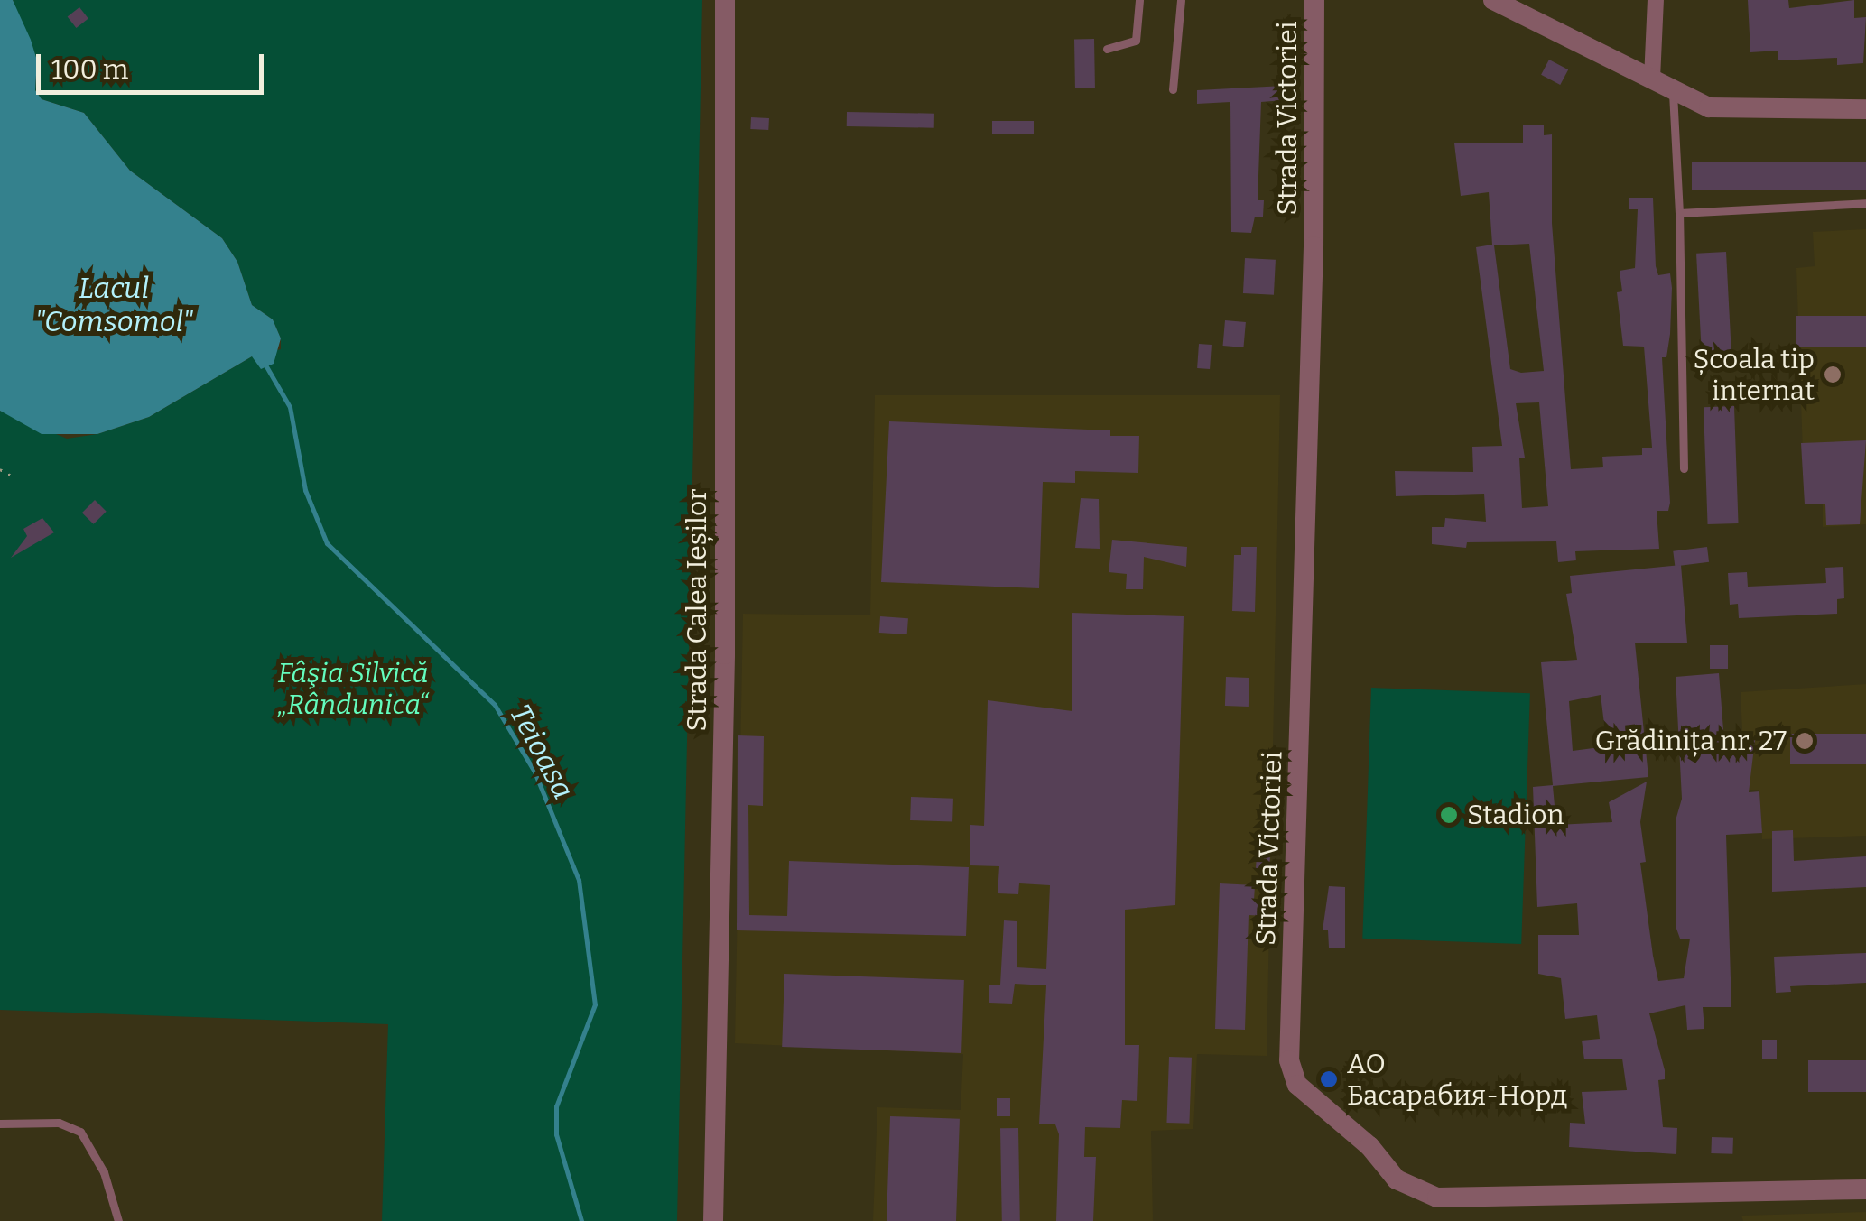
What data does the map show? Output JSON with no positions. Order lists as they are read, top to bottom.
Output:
{
  "streets": {
    "street": ["Strada Victoriei", "Strada Calea Ieșilor"]
  },
  "water": ["Lacul \"Comsomol\"", "Teioasa"],
  "parks": ["Fâşia Silvică „Rândunica“"],
  "places": [
    "Școala tip internat",
    "Grădinița nr. 27",
    "Stadion",
    "АО Басарабия-Норд"
  ],
  "scale_bar": "100 m"
}
